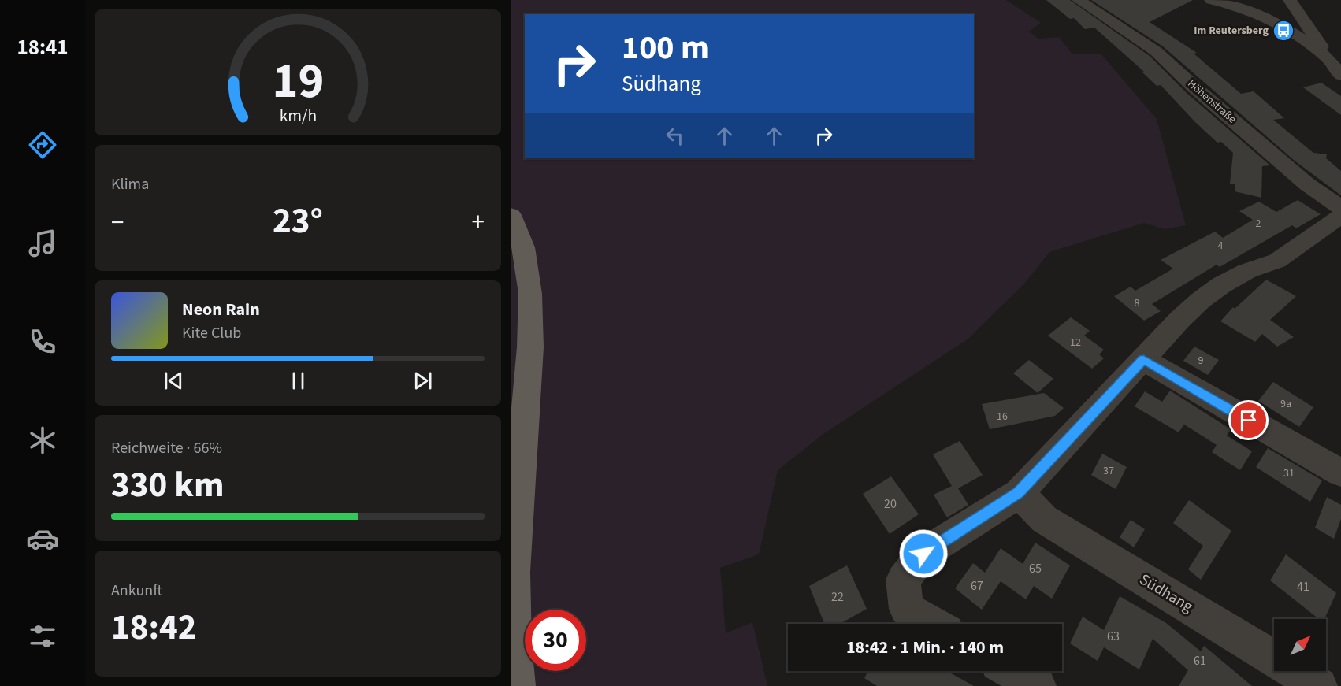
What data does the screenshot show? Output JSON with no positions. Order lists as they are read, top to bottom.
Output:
{
  "streets": {
    "street": ["Höhenstraße", "Südhang"]
  },
  "places": {
    "bus stop": ["Im Reutersberg"]
  },
  "house_numbers": [
    "2",
    "4",
    "8",
    "12",
    "9",
    "9a",
    "16",
    "37",
    "31",
    "20",
    "65",
    "67",
    "41",
    "22",
    "63",
    "61"
  ],
  "north": "top right",
  "page": {
    "tabs": "18:41",
    "turn": ["100 m", "Südhang"],
    "tile": [
      "Klima",
      ["Reichweite · 66%", "330 km"],
      ["Ankunft", "18:42"]
    ],
    "heat": ["−", "23°", "+"],
    "song": ["Neon Rain", "Kite Club"],
    "limit": "30",
    "trip": "18:42 · 1 Min. · 140 m",
    "gauge": ["19", "km/h"]
  }
}
